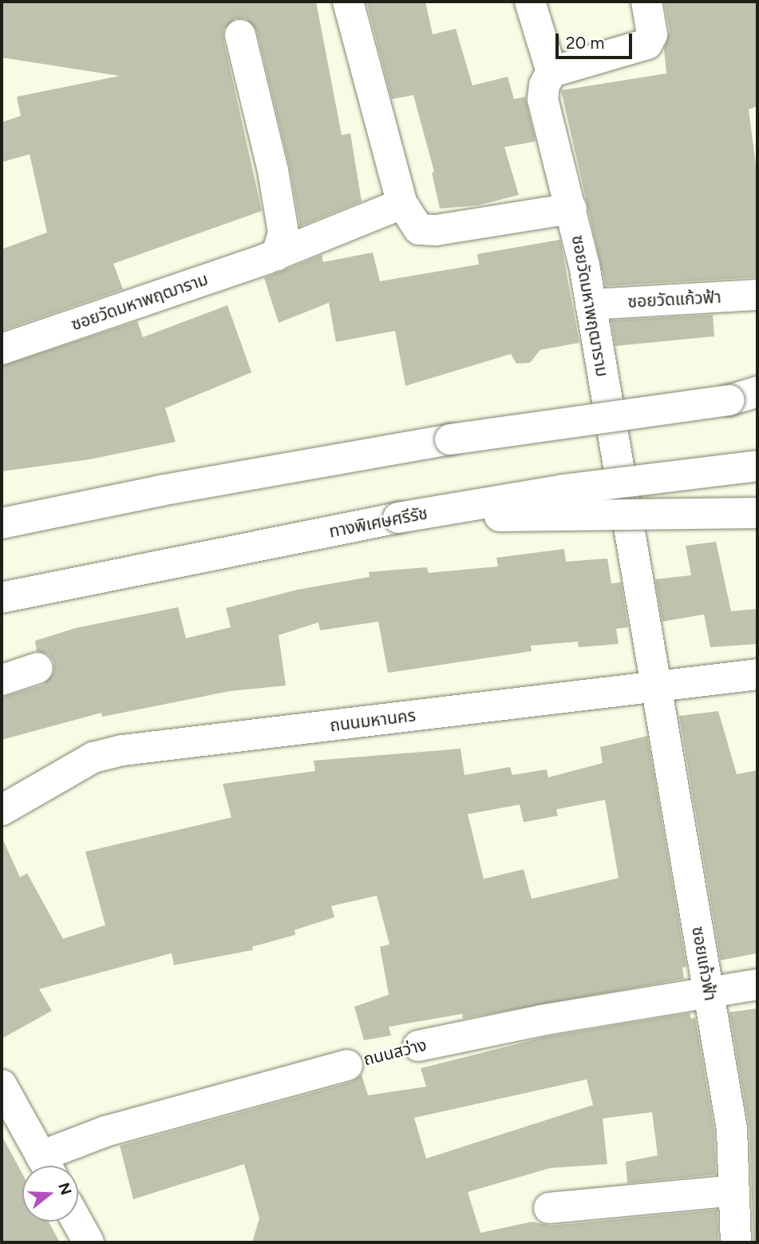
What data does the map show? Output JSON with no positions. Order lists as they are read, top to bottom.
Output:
{
  "streets": {
    "main road": [
      "ซอยวัดแก้วฟ้า",
      "ซอยวัดมหาพฤฒาราม",
      "ทางพิเศษศรีรัช",
      "ถนนมหานคร",
      "ซอยแก้วฟ้า",
      "ถนนสว่าง"
    ]
  },
  "crossings": [
    ["ซอยวัดแก้วฟ้า", "ซอยวัดมหาพฤฒาราม"],
    ["ซอยวัดมหาพฤฒาราม", "ถนนมหานคร"],
    ["ซอยวัดมหาพฤฒาราม", "ซอยแก้วฟ้า"],
    ["ถนนมหานคร", "ซอยแก้วฟ้า"],
    ["ซอยแก้วฟ้า", "ถนนสว่าง"]
  ],
  "scale_bar": "20 m",
  "north": "right"
}
